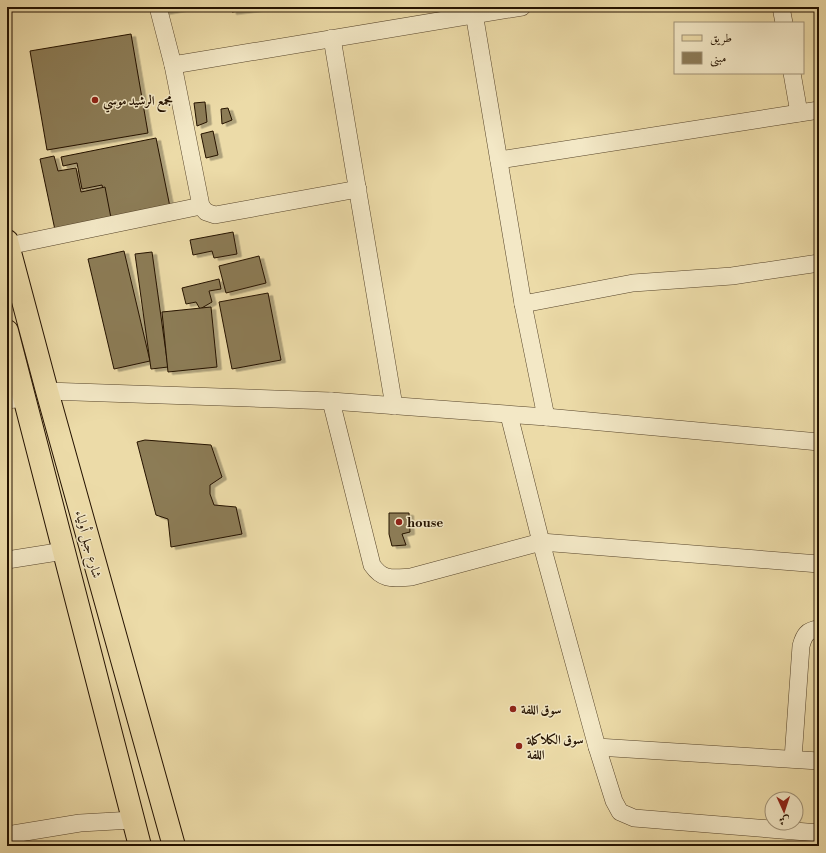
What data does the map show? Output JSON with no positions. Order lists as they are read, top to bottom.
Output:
{
  "streets": {
    "main road": ["شارع جبل أولياء"]
  },
  "places": [
    "مجمع الرشيد موسي",
    "house",
    "سوق اللفة",
    "سوق الكلاكلة اللفة"
  ],
  "legend": ["طريق", "مبنى"],
  "north": "bottom"
}
